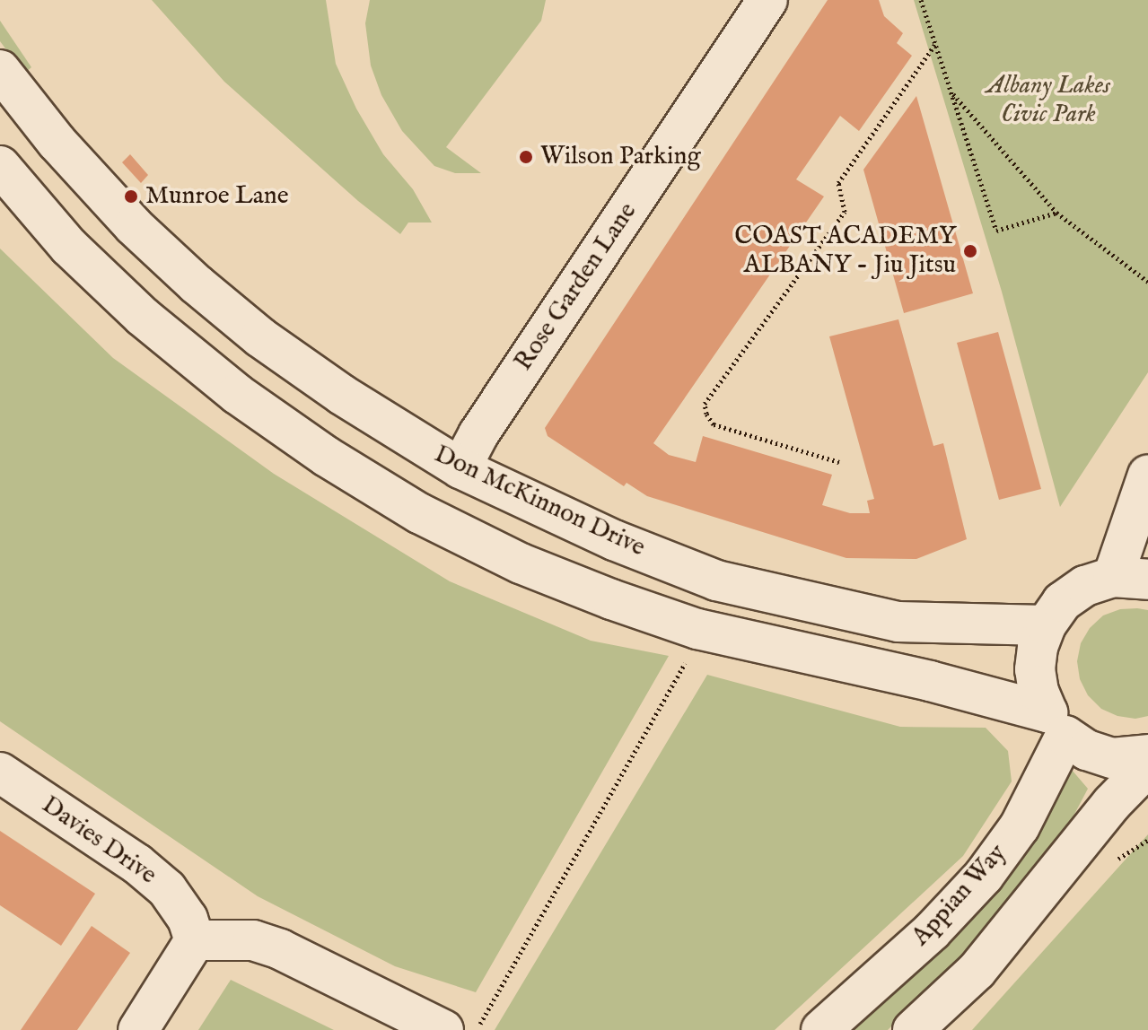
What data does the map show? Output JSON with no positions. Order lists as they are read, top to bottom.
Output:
{
  "streets": {
    "main road": [
      "Rose Garden Lane",
      "Don McKinnon Drive",
      "Davies Drive",
      "Appian Way"
    ]
  },
  "crossings": [
    ["Rose Garden Lane", "Don McKinnon Drive"]
  ],
  "parks": ["Albany Lakes Civic Park"],
  "places": ["Wilson Parking", "Munroe Lane", "COAST ACADEMY ALBANY - Jiu Jitsu"]
}
